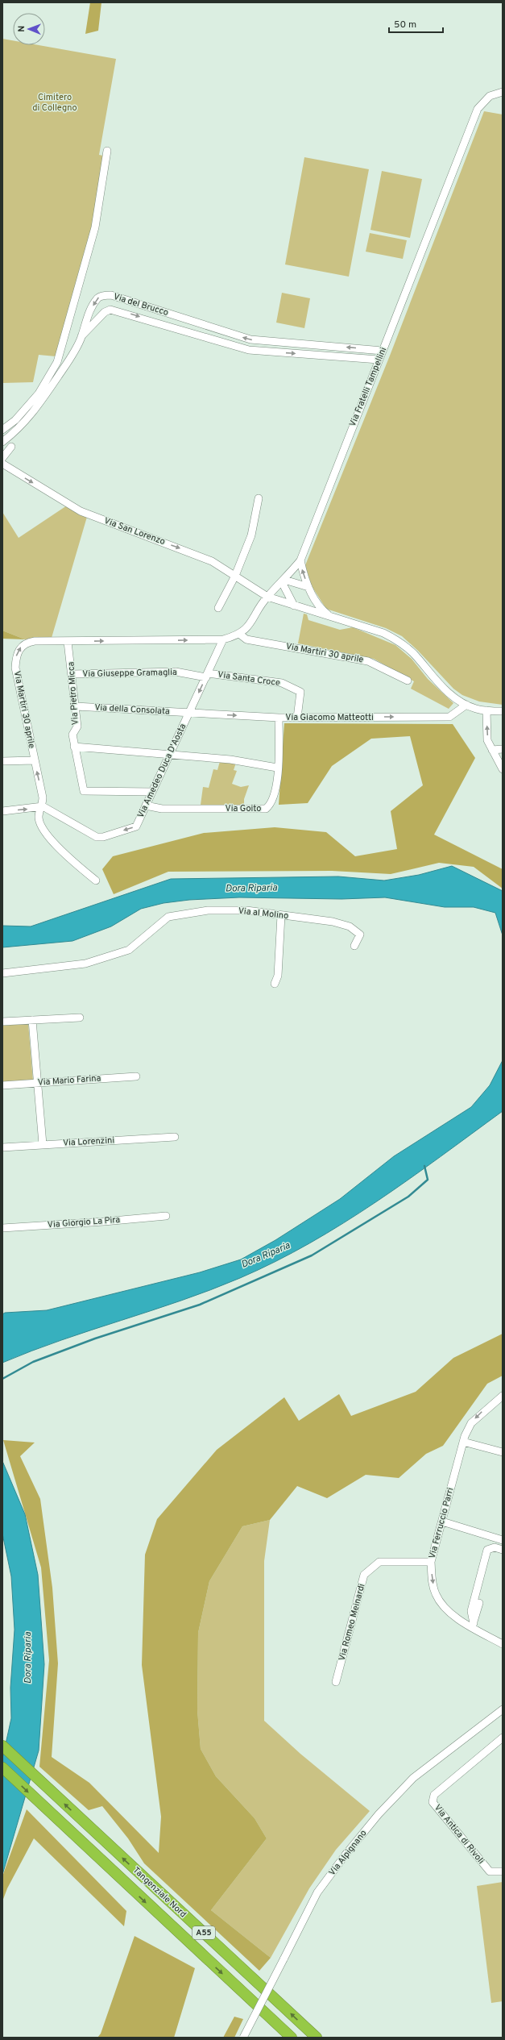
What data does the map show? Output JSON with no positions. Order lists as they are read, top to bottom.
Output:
{
  "streets": {
    "highway": ["Tangenziale Nord", "A55"],
    "street": [
      "Via del Brucco",
      "Via Fratelli Tampellini",
      "Via San Lorenzo",
      "Via Martiri 30 aprile",
      "Via Giuseppe Gramaglia",
      "Via Santa Croce",
      "Via Pietro Micca",
      "Via della Consolata",
      "Via Giacomo Matteotti",
      "Via Amedeo Duca D'Aosta",
      "Via Goito",
      "Via al Molino",
      "Via Mario Farina",
      "Via Lorenzini",
      "Via Giorgio La Pira",
      "Via Ferruccio Parri",
      "Via Romeo Meinardi",
      "Via Antica di Rivoli",
      "Via Alpignano"
    ]
  },
  "crossings": [
    ["Via del Brucco", "Via Fratelli Tampellini"],
    ["Via Fratelli Tampellini", "Via San Lorenzo"],
    ["Via Fratelli Tampellini", "Via Martiri 30 aprile"],
    ["Via Fratelli Tampellini", "Via Amedeo Duca D'Aosta"],
    ["Via Martiri 30 aprile", "Via Pietro Micca"],
    ["Via Martiri 30 aprile", "Via Amedeo Duca D'Aosta"],
    ["Via Giuseppe Gramaglia", "Via Santa Croce"],
    ["Via Giuseppe Gramaglia", "Via Pietro Micca"],
    ["Via Giuseppe Gramaglia", "Via Amedeo Duca D'Aosta"],
    ["Via Santa Croce", "Via Giacomo Matteotti"],
    ["Via Santa Croce", "Via Amedeo Duca D'Aosta"],
    ["Via Pietro Micca", "Via della Consolata"],
    ["Via Pietro Micca", "Via Amedeo Duca D'Aosta"],
    ["Via della Consolata", "Via Giacomo Matteotti"],
    ["Via della Consolata", "Via Amedeo Duca D'Aosta"],
    ["Via Giacomo Matteotti", "Via Amedeo Duca D'Aosta"],
    ["Via Giacomo Matteotti", "Via Goito"],
    ["Via Amedeo Duca D'Aosta", "Via Goito"],
    ["Via Ferruccio Parri", "Via Romeo Meinardi"]
  ],
  "one_way": ["Via San Lorenzo"],
  "water": ["Dora Riparia"],
  "parks": ["Cimitero di Collegno"],
  "scale_bar": "50 m",
  "north": "left"
}
